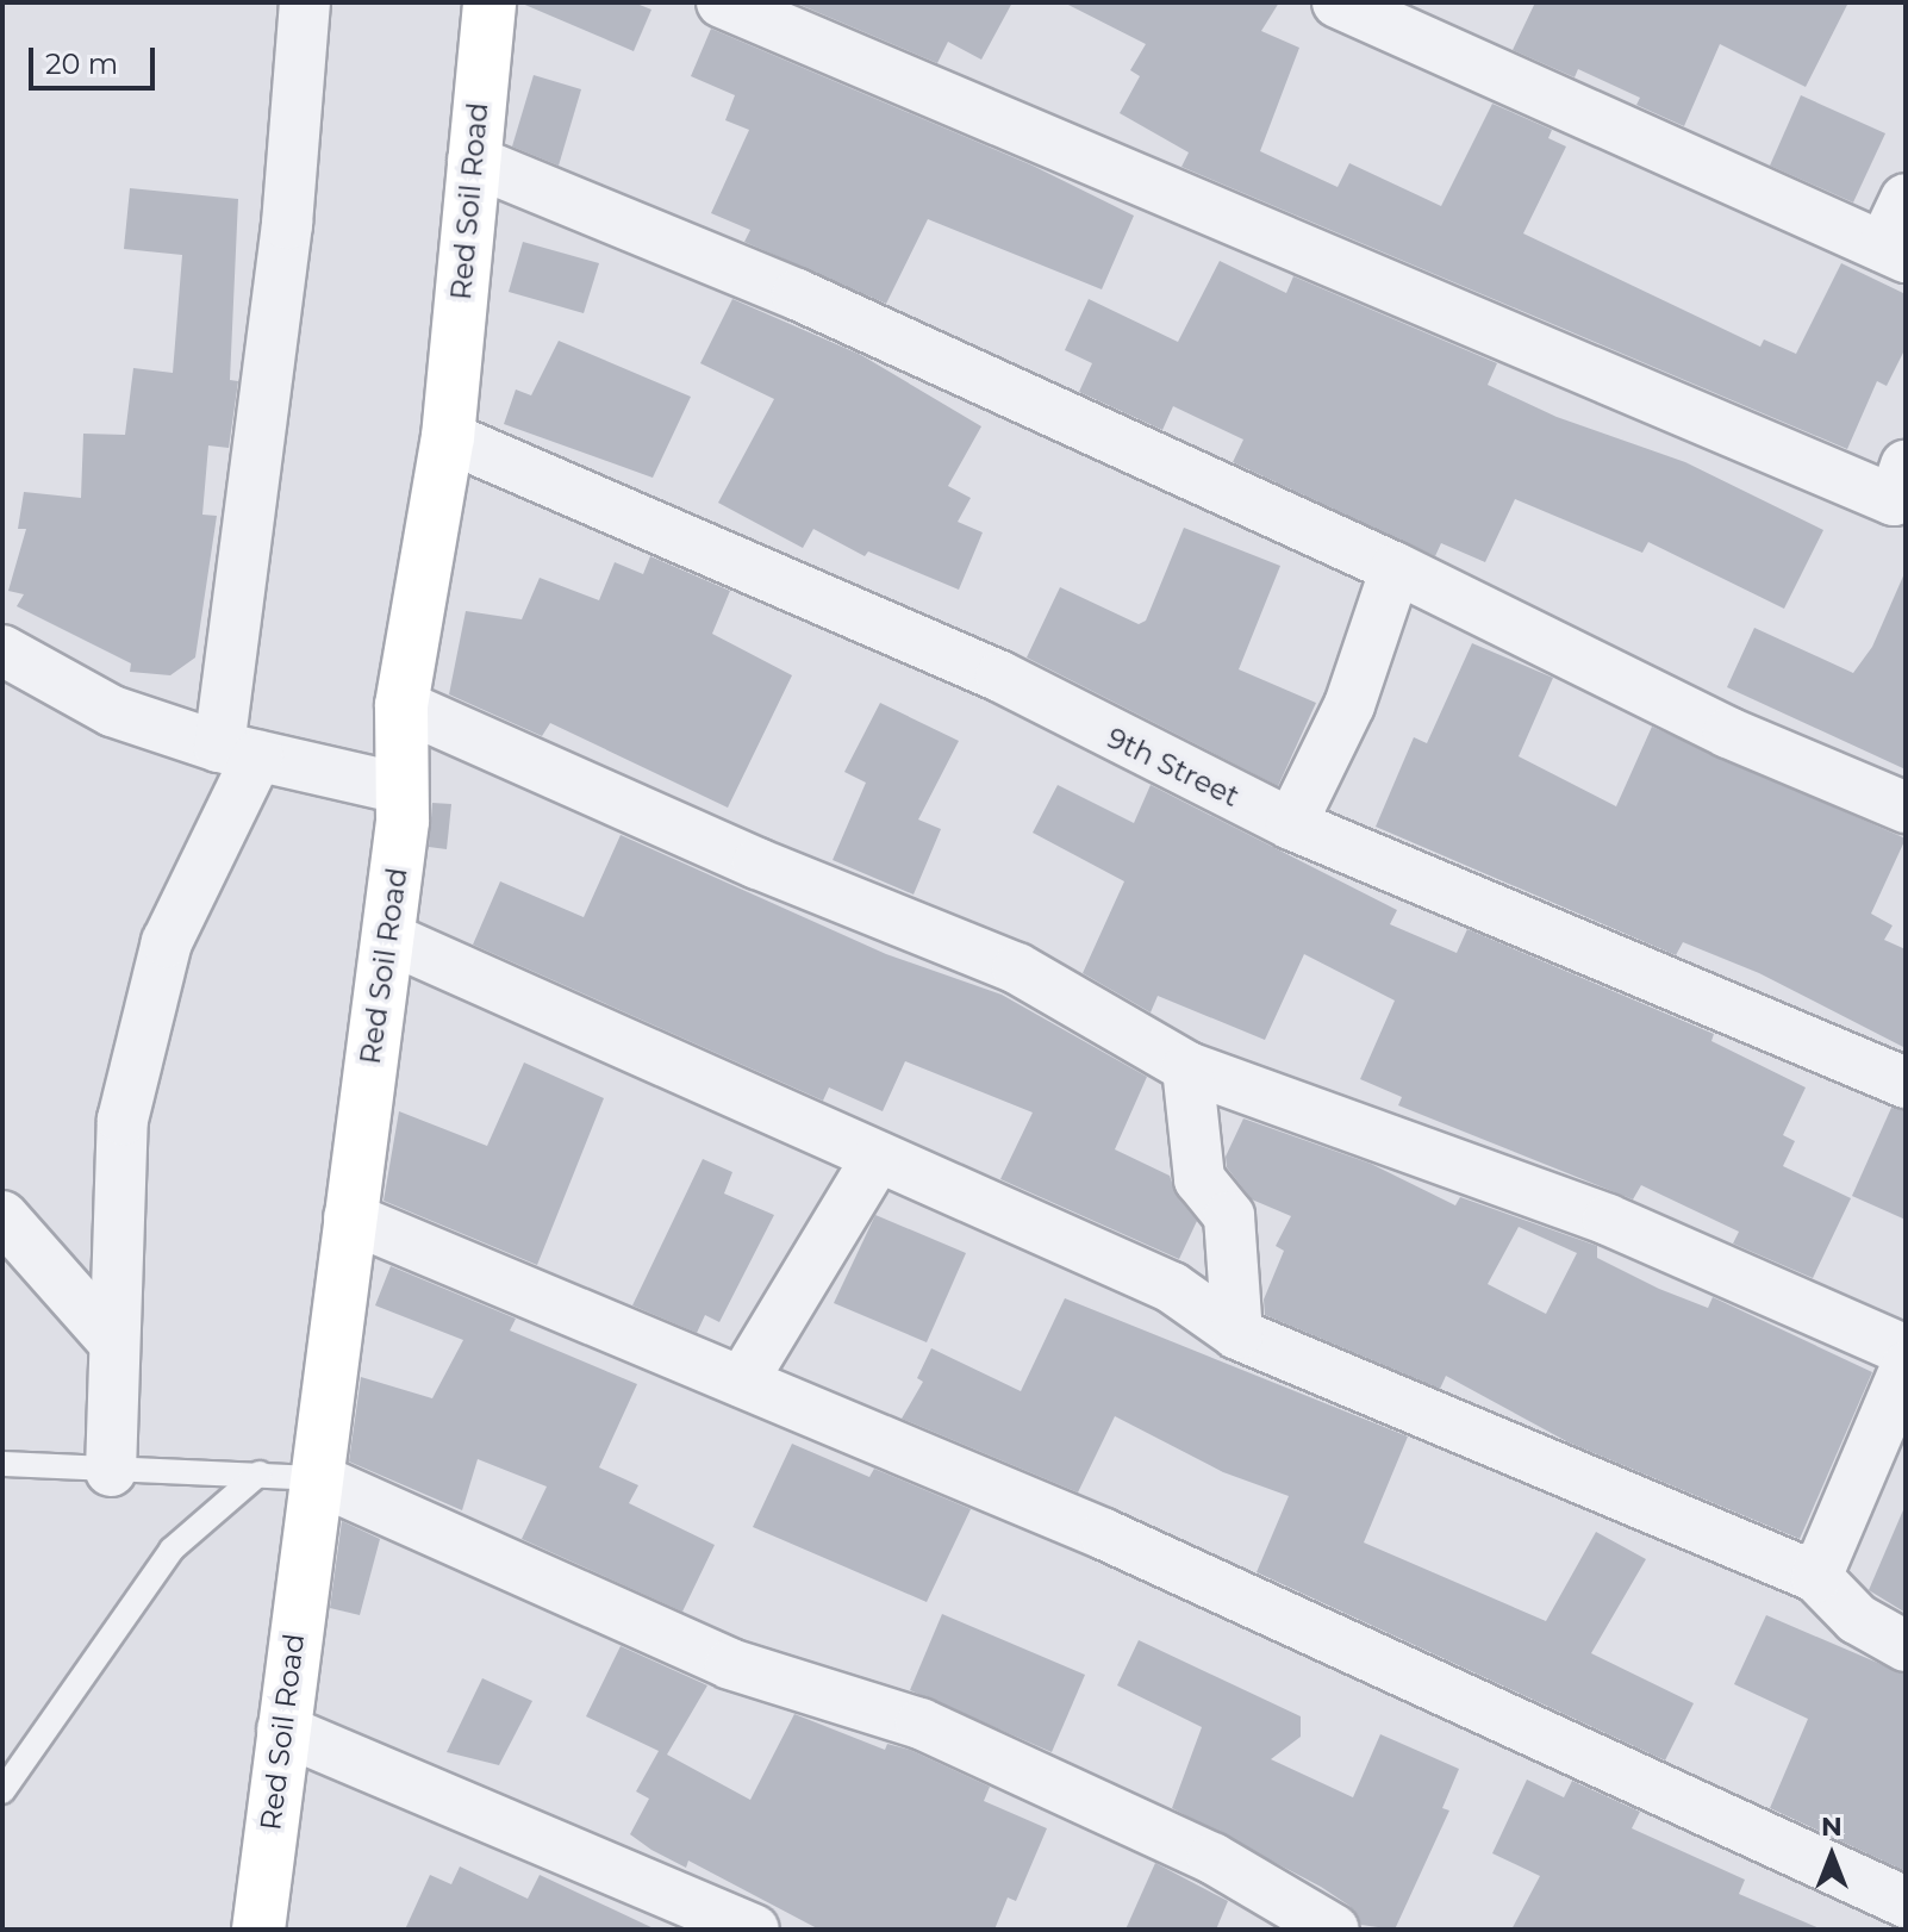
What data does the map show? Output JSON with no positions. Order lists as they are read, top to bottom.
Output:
{
  "streets": {
    "street": ["Red Soil Road", "9th Street"]
  },
  "crossings": [
    ["Red Soil Road", "9th Street"]
  ],
  "scale_bar": "20 m",
  "north": "top"
}
